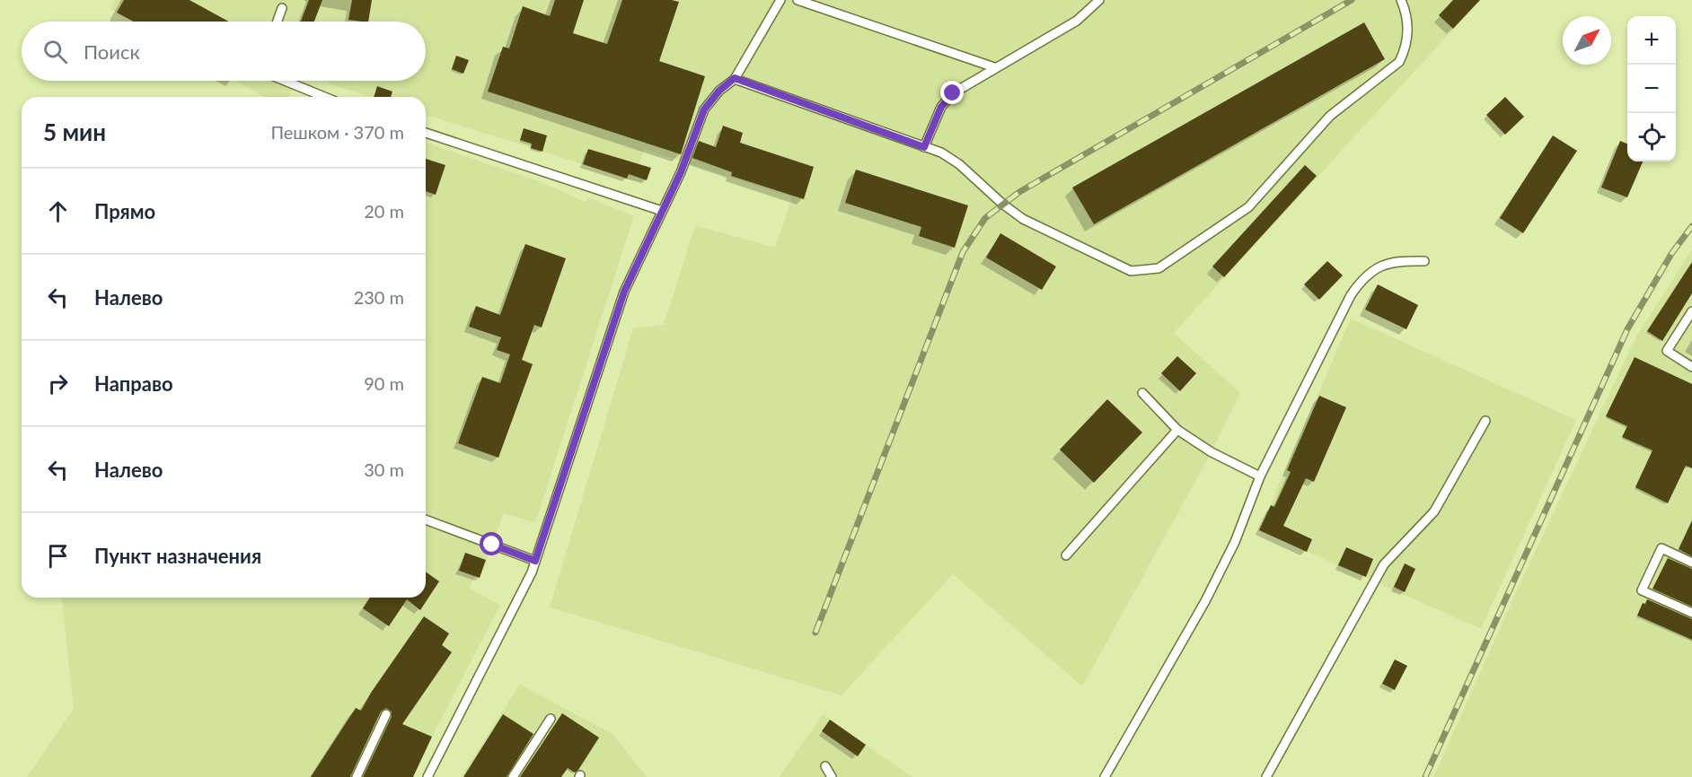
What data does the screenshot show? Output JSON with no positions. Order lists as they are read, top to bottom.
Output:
{
  "north": "top right",
  "page": {
    "map_buttons": ["+", "−"],
    "search": "Поиск",
    "heading": ["5 мин", "Пешком · 370 m"],
    "list": [
      ["Прямо", "20 m"],
      ["Налево", "230 m"],
      ["Направо", "90 m"],
      ["Налево", "30 m"],
      "Пункт назначения"
    ]
  }
}
